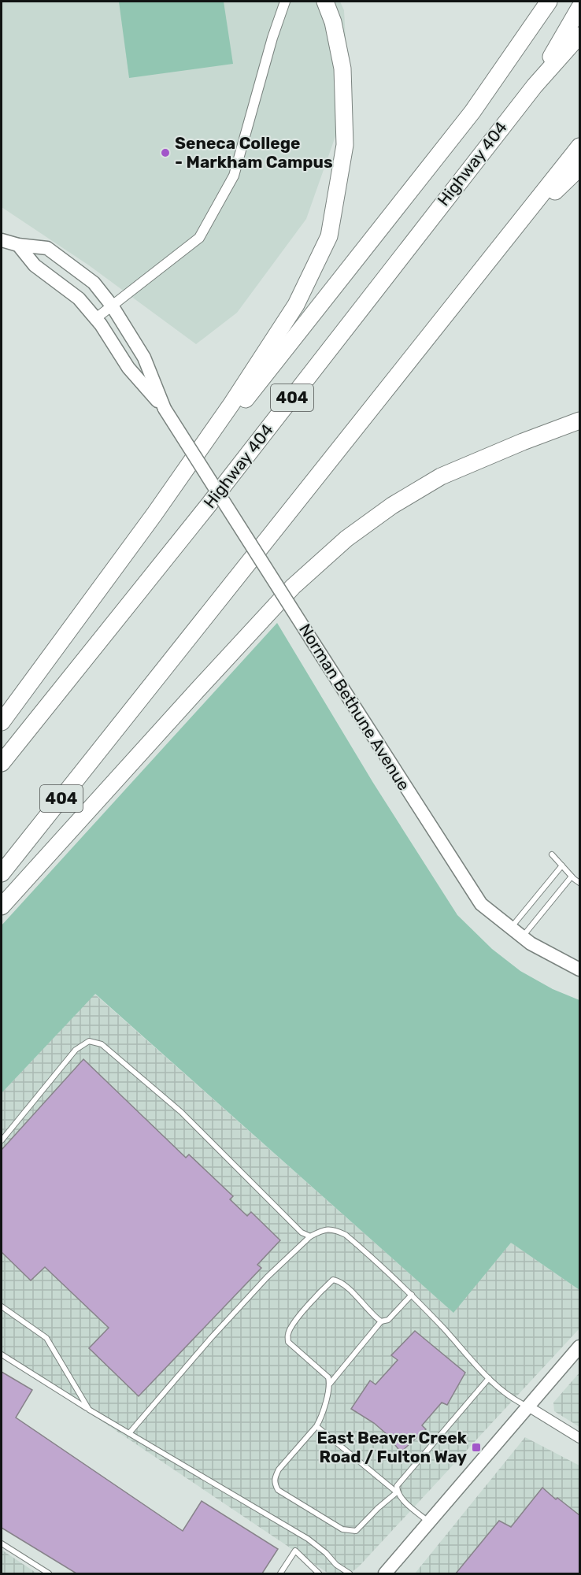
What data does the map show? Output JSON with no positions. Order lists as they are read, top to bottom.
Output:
{
  "streets": {
    "highway": ["Highway 404", "404"],
    "street": ["Norman Bethune Avenue"]
  },
  "places": {
    "other": ["Seneca College - Markham Campus"],
    "transit": ["East Beaver Creek Road / Fulton Way"]
  }
}
